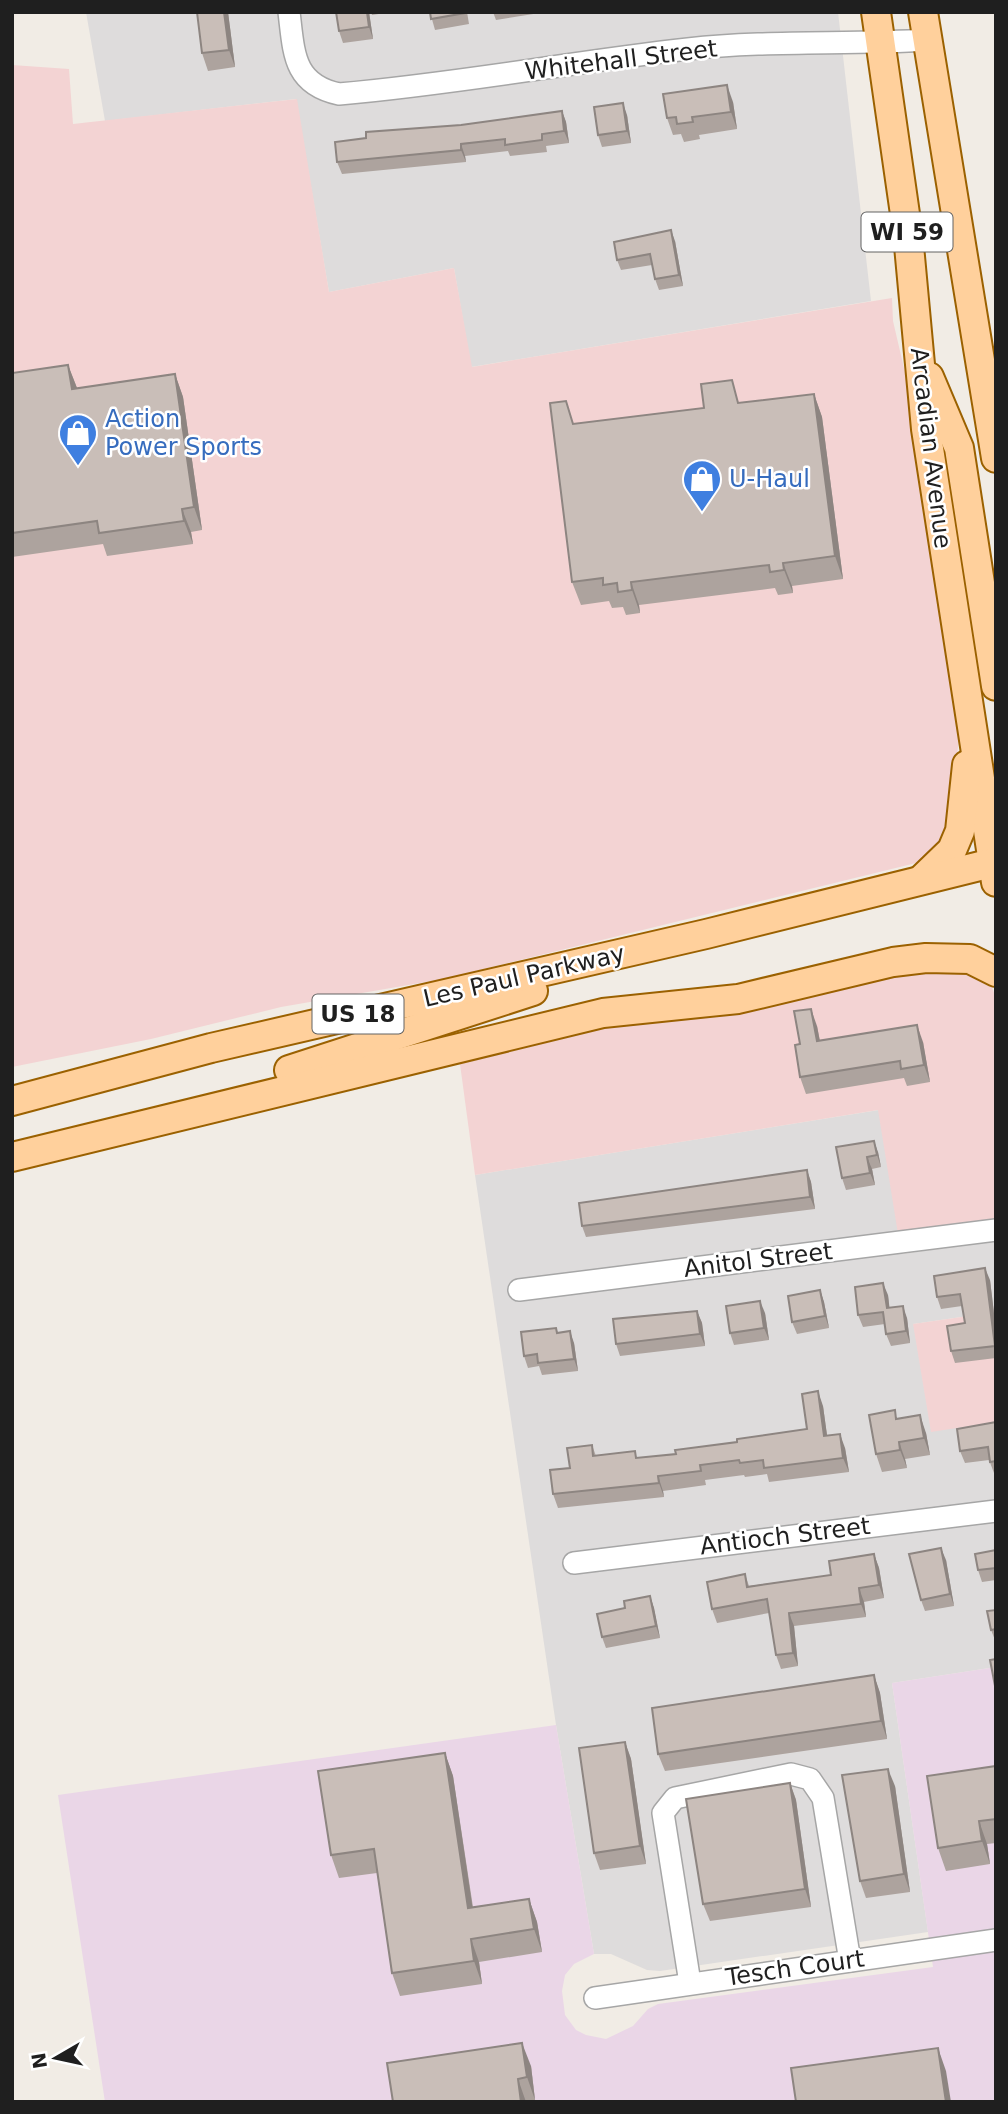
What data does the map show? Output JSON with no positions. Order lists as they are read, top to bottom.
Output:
{
  "streets": {
    "main road": [
      "WI 59",
      "Arcadian Avenue",
      "Les Paul Parkway",
      "US 18"
    ],
    "street": [
      "Whitehall Street",
      "Anitol Street",
      "Antioch Street",
      "Tesch Court"
    ]
  },
  "crossings": [
    ["Whitehall Street", "WI 59"],
    ["Whitehall Street", "Arcadian Avenue"],
    ["WI 59", "Arcadian Avenue"],
    ["Arcadian Avenue", "Les Paul Parkway"]
  ],
  "places": {
    "shop": ["Action Power Sports", "U-Haul"]
  },
  "north": "left"
}
